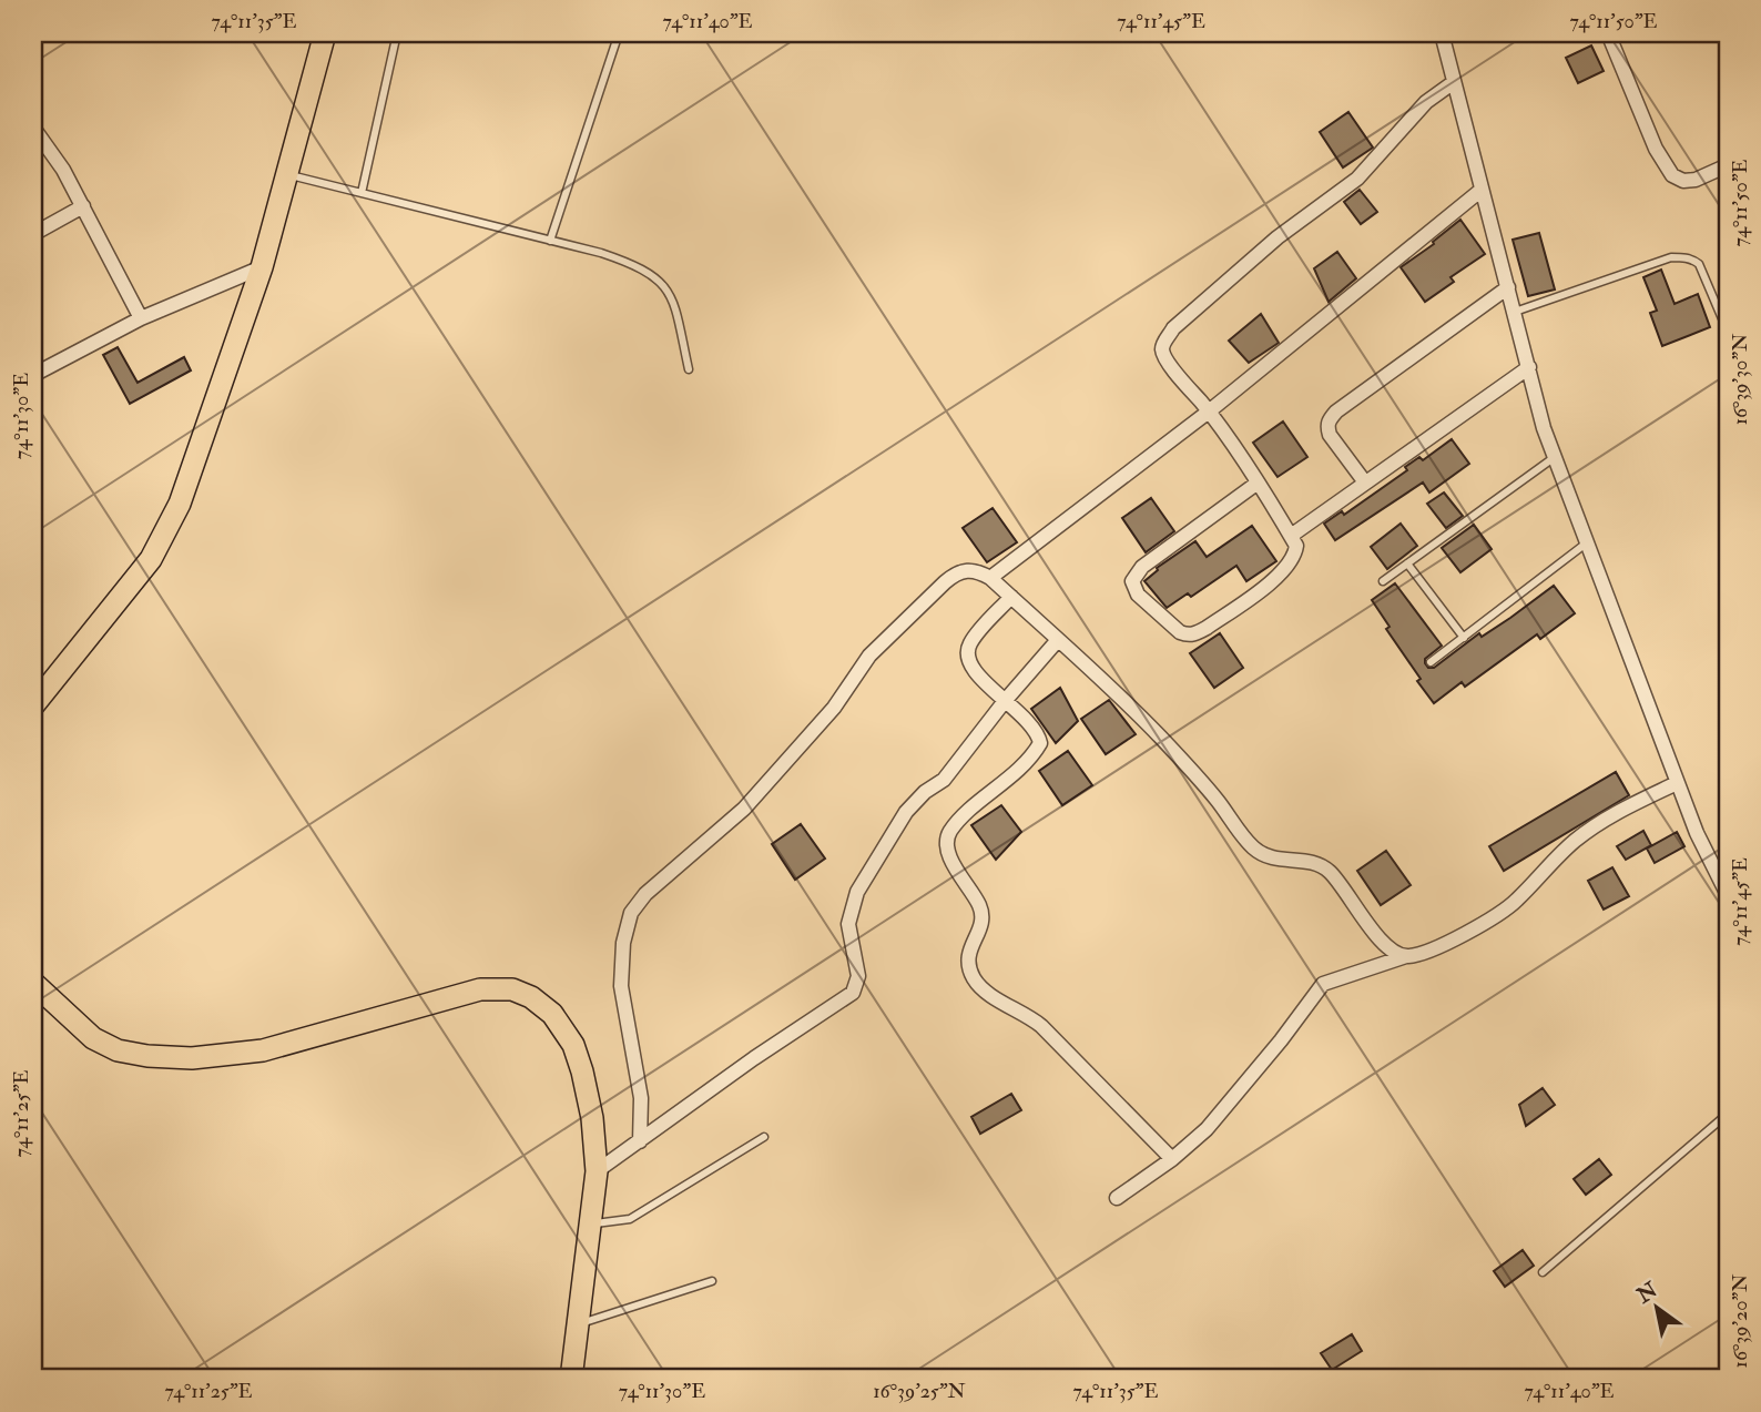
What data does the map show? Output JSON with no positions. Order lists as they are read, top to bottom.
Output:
{
  "north": "top left",
  "coordinates": [
    "74°11'35\"E",
    "74°11'40\"E",
    "74°11'45\"E",
    "74°11'50\"E",
    "16°39'30\"N",
    "74°11'30\"E",
    "74°11'25\"E",
    "16°39'20\"N",
    "16°39'25\"N"
  ]
}
